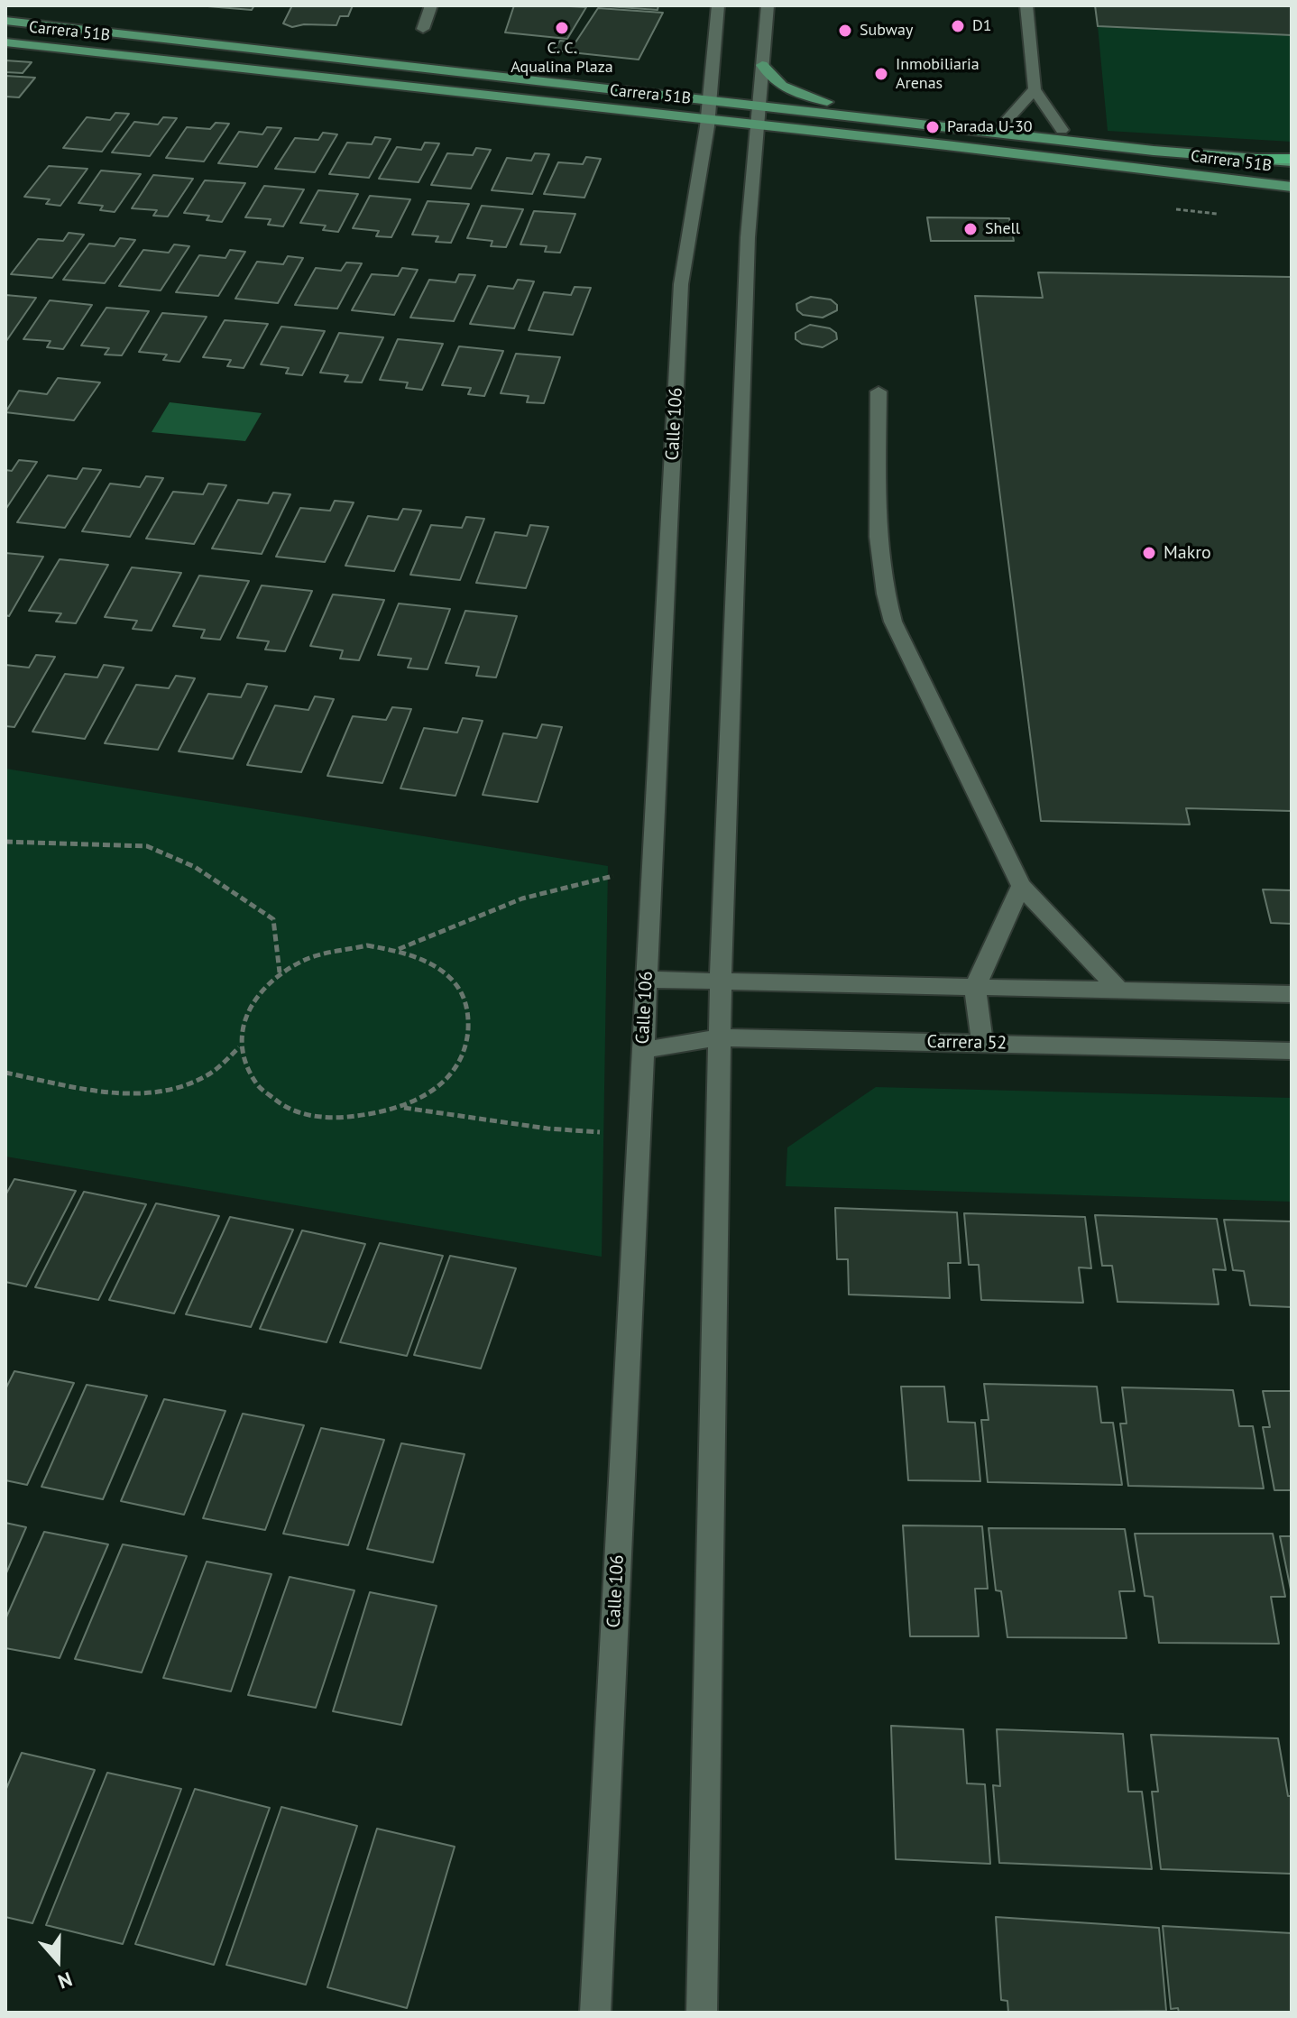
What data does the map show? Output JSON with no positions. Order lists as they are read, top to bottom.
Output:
{
  "streets": {
    "main road": ["Carrera 51B"],
    "street": ["Calle 106", "Carrera 52"]
  },
  "crossings": [
    ["Carrera 51B", "Calle 106"],
    ["Calle 106", "Carrera 52"]
  ],
  "places": [
    "D1",
    "C. C. Aqualina Plaza",
    "Subway",
    "Inmobiliaria Arenas",
    "Parada U-30",
    "Shell",
    "Makro"
  ],
  "north": "bottom"
}
